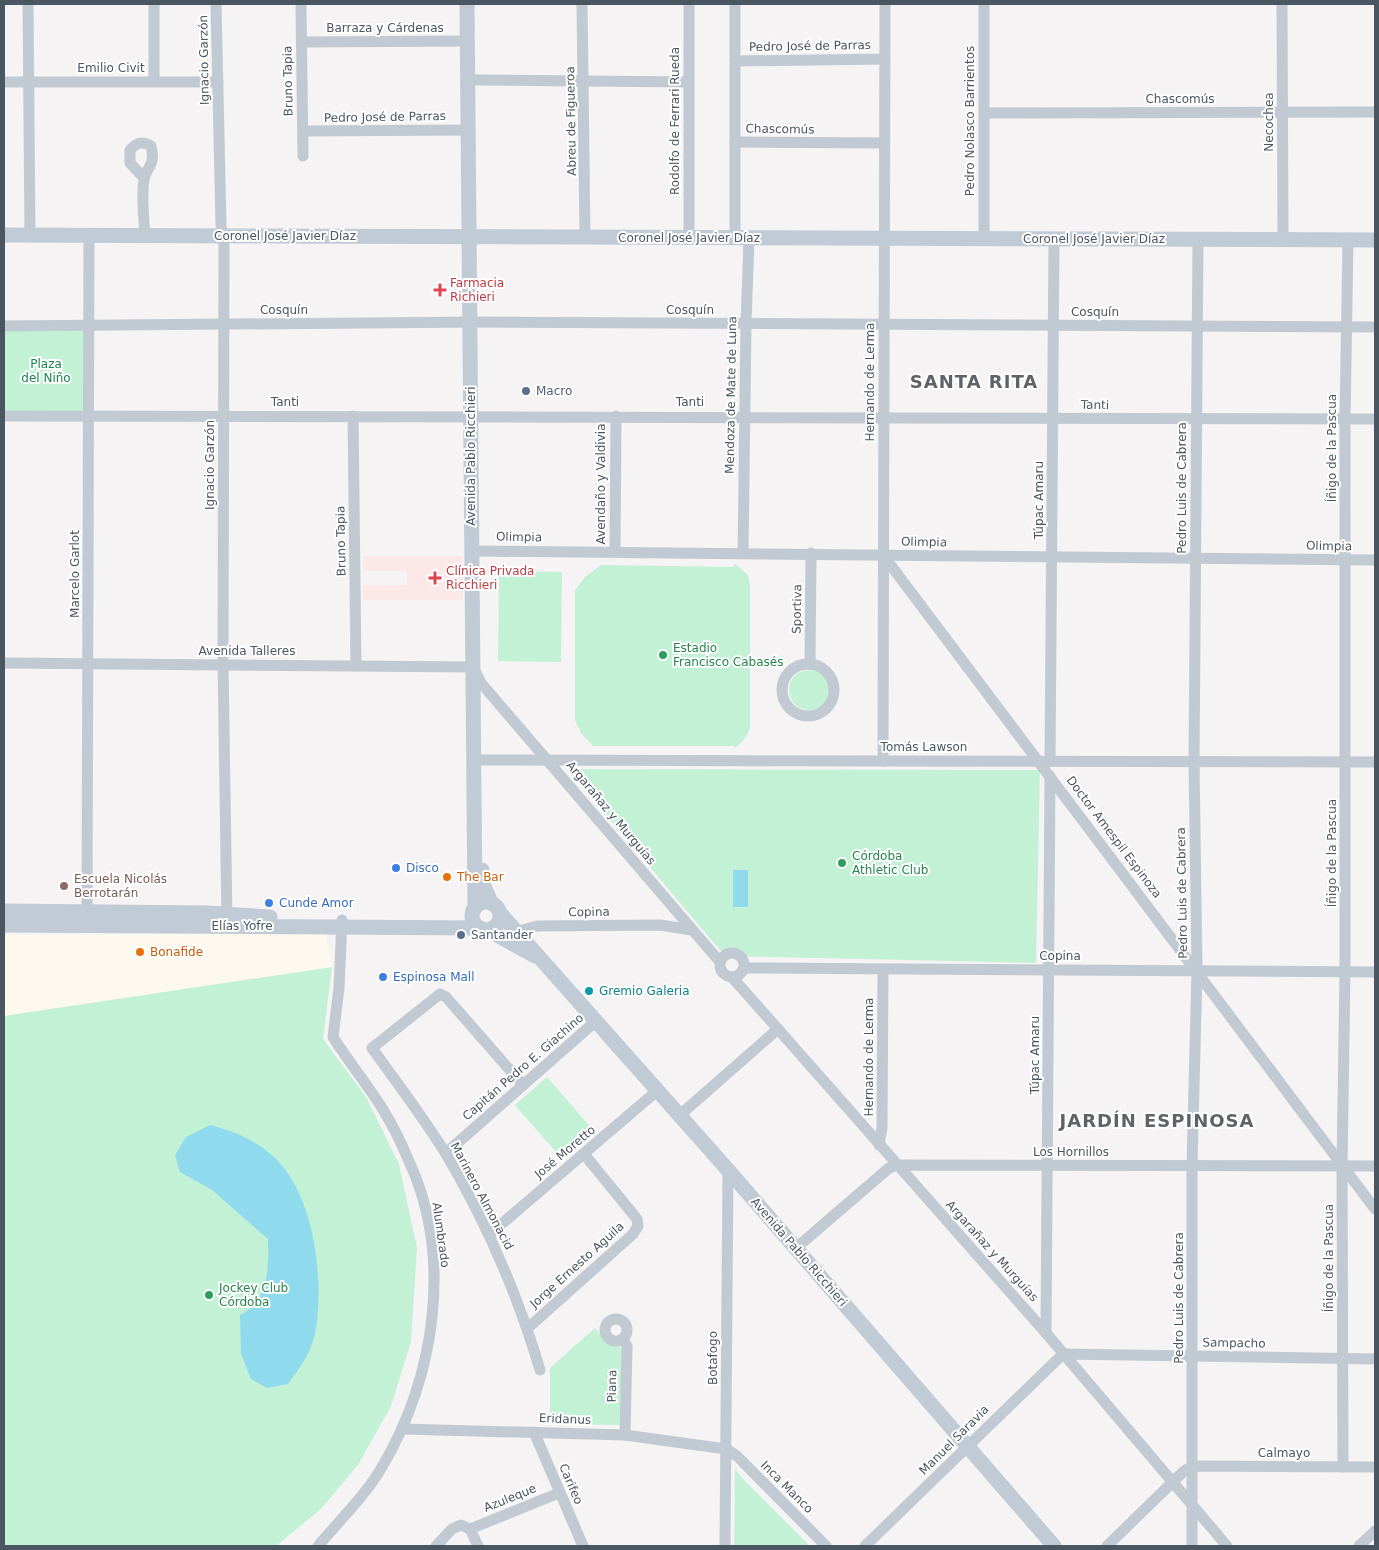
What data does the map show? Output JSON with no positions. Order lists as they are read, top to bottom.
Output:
{
  "streets": {
    "main road": ["Coronel José Javier Díaz", "Avenida Pablo Ricchieri", "Elías Yofre"],
    "street": [
      "Barraza y Cárdenas",
      "Pedro José de Parras",
      "Ignacio Garzón",
      "Emilio Civit",
      "Bruno Tapia",
      "Chascomús",
      "Abreu de Figueroa",
      "Rodolfo de Ferrari Rueda",
      "Pedro Nolasco Barrientos",
      "Necochea",
      "Cosquín",
      "Hernando de Lerma",
      "Mendoza de Mate de Luna",
      "Tanti",
      "Íñigo de la Pascua",
      "Avendaño y Valdivia",
      "Pedro Luis de Cabrera",
      "Túpac Amaru",
      "Olimpia",
      "Marcelo Garlot",
      "Sportiva",
      "Avenida Talleres",
      "Tomás Lawson",
      "Argarañaz y Murguías",
      "Doctor Amespil Espinoza",
      "Copina",
      "Capitán Pedro E. Giachino",
      "José Moretto",
      "Los Hornillos",
      "Marinero Almonacid",
      "Alumbrado",
      "Jorge Ernesto Aguila",
      "Sampacho",
      "Botafogo",
      "Piana",
      "Eridanus",
      "Manuel Saravia",
      "Calmayo",
      "Carifeo",
      "Inca Manco",
      "Azuleque"
    ]
  },
  "crossings": [
    ["Barraza y Cárdenas", "Bruno Tapia"],
    ["Barraza y Cárdenas", "Avenida Pablo Ricchieri"],
    ["Pedro José de Parras", "Bruno Tapia"],
    ["Pedro José de Parras", "Hernando de Lerma"],
    ["Pedro José de Parras", "Mendoza de Mate de Luna"],
    ["Pedro José de Parras", "Avenida Pablo Ricchieri"],
    ["Ignacio Garzón", "Emilio Civit"],
    ["Ignacio Garzón", "Coronel José Javier Díaz"],
    ["Ignacio Garzón", "Cosquín"],
    ["Ignacio Garzón", "Tanti"],
    ["Ignacio Garzón", "Avenida Talleres"],
    ["Ignacio Garzón", "Elías Yofre"],
    ["Bruno Tapia", "Tanti"],
    ["Bruno Tapia", "Avenida Talleres"],
    ["Chascomús", "Pedro Nolasco Barrientos"],
    ["Chascomús", "Necochea"],
    ["Chascomús", "Hernando de Lerma"],
    ["Chascomús", "Mendoza de Mate de Luna"],
    ["Abreu de Figueroa", "Coronel José Javier Díaz"],
    ["Rodolfo de Ferrari Rueda", "Coronel José Javier Díaz"],
    ["Pedro Nolasco Barrientos", "Coronel José Javier Díaz"],
    ["Necochea", "Coronel José Javier Díaz"],
    ["Coronel José Javier Díaz", "Hernando de Lerma"],
    ["Coronel José Javier Díaz", "Mendoza de Mate de Luna"],
    ["Coronel José Javier Díaz", "Íñigo de la Pascua"],
    ["Coronel José Javier Díaz", "Avenida Pablo Ricchieri"],
    ["Coronel José Javier Díaz", "Pedro Luis de Cabrera"],
    ["Coronel José Javier Díaz", "Túpac Amaru"],
    ["Coronel José Javier Díaz", "Marcelo Garlot"],
    ["Cosquín", "Hernando de Lerma"],
    ["Cosquín", "Mendoza de Mate de Luna"],
    ["Cosquín", "Íñigo de la Pascua"],
    ["Cosquín", "Avenida Pablo Ricchieri"],
    ["Cosquín", "Pedro Luis de Cabrera"],
    ["Cosquín", "Túpac Amaru"],
    ["Cosquín", "Marcelo Garlot"],
    ["Hernando de Lerma", "Tanti"],
    ["Hernando de Lerma", "Olimpia"],
    ["Hernando de Lerma", "Tomás Lawson"],
    ["Hernando de Lerma", "Argarañaz y Murguías"],
    ["Hernando de Lerma", "Doctor Amespil Espinoza"],
    ["Hernando de Lerma", "Copina"],
    ["Mendoza de Mate de Luna", "Tanti"],
    ["Mendoza de Mate de Luna", "Olimpia"],
    ["Tanti", "Íñigo de la Pascua"],
    ["Tanti", "Avenida Pablo Ricchieri"],
    ["Tanti", "Avendaño y Valdivia"],
    ["Tanti", "Pedro Luis de Cabrera"],
    ["Tanti", "Túpac Amaru"],
    ["Tanti", "Marcelo Garlot"],
    ["Íñigo de la Pascua", "Olimpia"],
    ["Íñigo de la Pascua", "Tomás Lawson"],
    ["Íñigo de la Pascua", "Doctor Amespil Espinoza"],
    ["Íñigo de la Pascua", "Copina"],
    ["Íñigo de la Pascua", "Los Hornillos"],
    ["Íñigo de la Pascua", "Sampacho"],
    ["Íñigo de la Pascua", "Calmayo"],
    ["Avenida Pablo Ricchieri", "Olimpia"],
    ["Avenida Pablo Ricchieri", "Avenida Talleres"],
    ["Avenida Pablo Ricchieri", "Tomás Lawson"],
    ["Avenida Pablo Ricchieri", "Argarañaz y Murguías"],
    ["Avenida Pablo Ricchieri", "Copina"],
    ["Avenida Pablo Ricchieri", "Elías Yofre"],
    ["Avenida Pablo Ricchieri", "Capitán Pedro E. Giachino"],
    ["Avenida Pablo Ricchieri", "José Moretto"],
    ["Avenida Pablo Ricchieri", "Botafogo"],
    ["Avenida Pablo Ricchieri", "Manuel Saravia"],
    ["Avendaño y Valdivia", "Olimpia"],
    ["Pedro Luis de Cabrera", "Olimpia"],
    ["Pedro Luis de Cabrera", "Tomás Lawson"],
    ["Pedro Luis de Cabrera", "Argarañaz y Murguías"],
    ["Pedro Luis de Cabrera", "Doctor Amespil Espinoza"],
    ["Pedro Luis de Cabrera", "Copina"],
    ["Pedro Luis de Cabrera", "Los Hornillos"],
    ["Pedro Luis de Cabrera", "Sampacho"],
    ["Pedro Luis de Cabrera", "Calmayo"],
    ["Túpac Amaru", "Olimpia"],
    ["Túpac Amaru", "Tomás Lawson"],
    ["Túpac Amaru", "Argarañaz y Murguías"],
    ["Túpac Amaru", "Doctor Amespil Espinoza"],
    ["Túpac Amaru", "Copina"],
    ["Túpac Amaru", "Los Hornillos"],
    ["Olimpia", "Sportiva"],
    ["Olimpia", "Doctor Amespil Espinoza"],
    ["Marcelo Garlot", "Avenida Talleres"],
    ["Marcelo Garlot", "Elías Yofre"],
    ["Tomás Lawson", "Argarañaz y Murguías"],
    ["Tomás Lawson", "Doctor Amespil Espinoza"],
    ["Argarañaz y Murguías", "Copina"],
    ["Argarañaz y Murguías", "Los Hornillos"],
    ["Argarañaz y Murguías", "Sampacho"],
    ["Argarañaz y Murguías", "Manuel Saravia"],
    ["Doctor Amespil Espinoza", "Copina"],
    ["Doctor Amespil Espinoza", "Los Hornillos"],
    ["Elías Yofre", "Alumbrado"],
    ["Capitán Pedro E. Giachino", "Marinero Almonacid"],
    ["José Moretto", "Marinero Almonacid"],
    ["José Moretto", "Jorge Ernesto Aguila"],
    ["Marinero Almonacid", "Jorge Ernesto Aguila"],
    ["Alumbrado", "Eridanus"],
    ["Sampacho", "Manuel Saravia"],
    ["Botafogo", "Eridanus"],
    ["Botafogo", "Inca Manco"],
    ["Piana", "Eridanus"],
    ["Eridanus", "Carifeo"],
    ["Eridanus", "Inca Manco"],
    ["Carifeo", "Azuleque"]
  ],
  "districts": ["SANTA RITA", "JARDÍN ESPINOSA"],
  "parks": ["Plaza del Niño"],
  "places": {
    "health": ["Farmacia Richieri", "Clínica Privada Ricchieri"],
    "other": [
      "Macro",
      "Estadio Francisco Cabasés",
      "Córdoba Athletic Club",
      "Disco",
      "The Bar",
      "Escuela Nicolás Berrotarán",
      "Cunde Amor",
      "Santander",
      "Bonafide",
      "Espinosa Mall",
      "Gremio Galeria",
      "Jockey Club Córdoba"
    ]
  }
}
